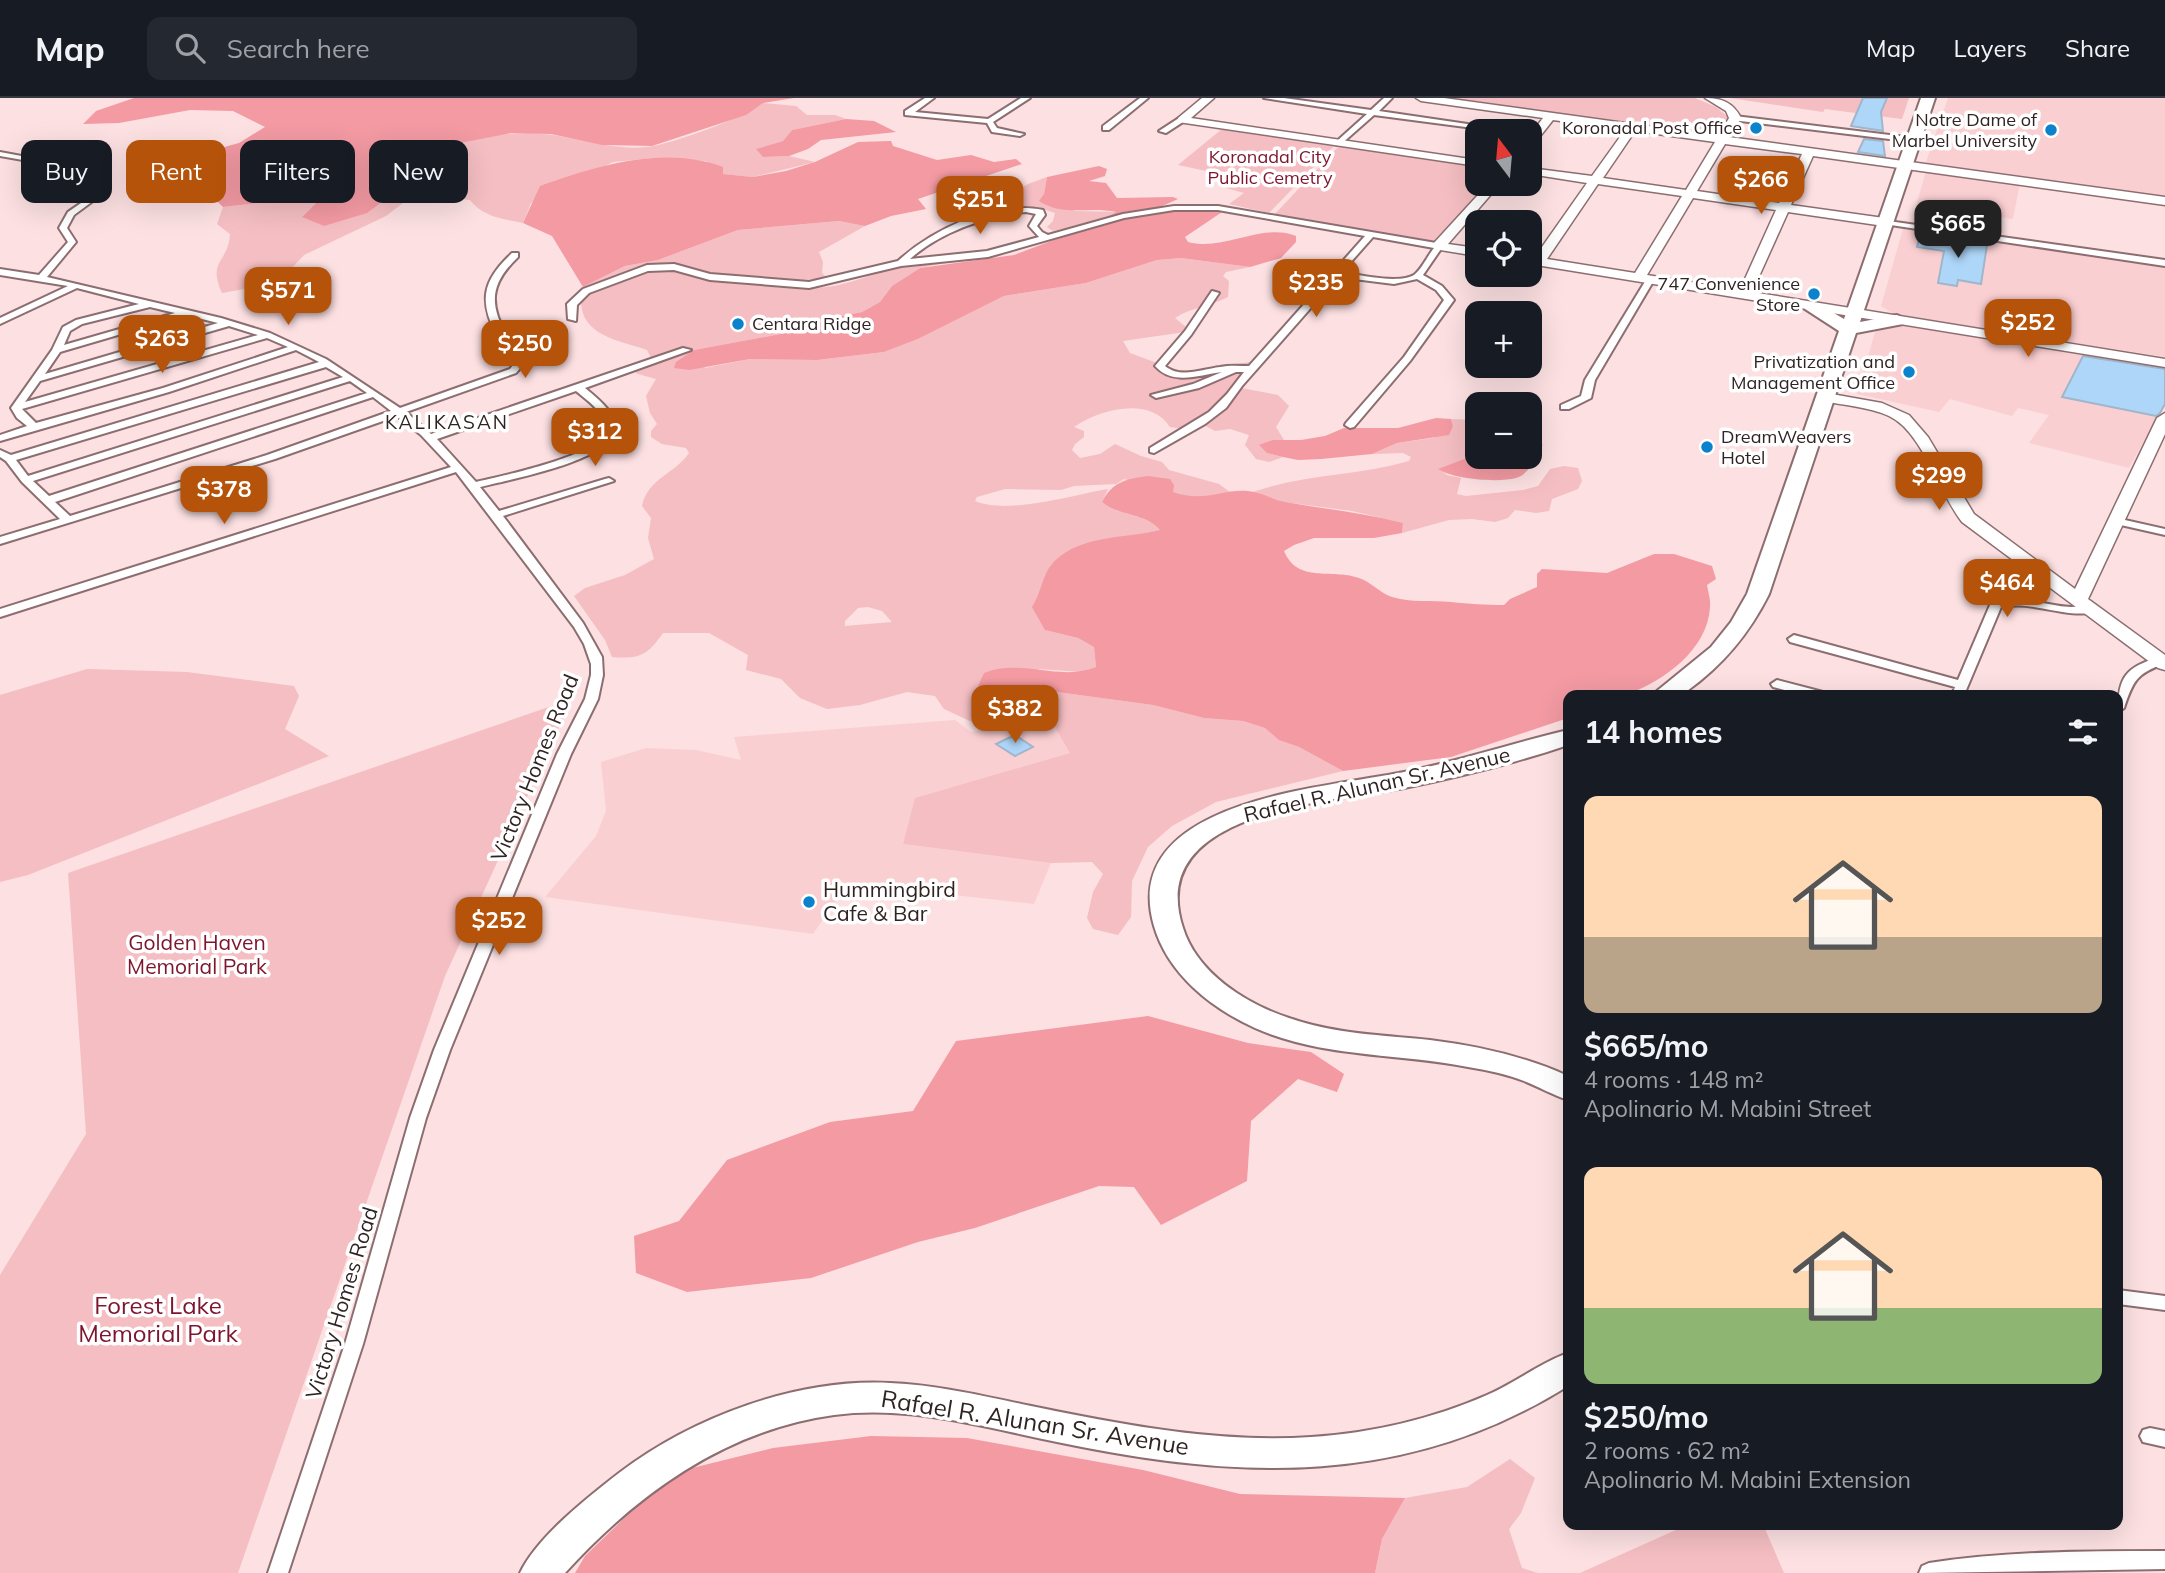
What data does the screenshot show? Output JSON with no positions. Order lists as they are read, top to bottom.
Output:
{
  "streets": {
    "highway": ["Rafael R. Alunan Sr. Avenue"],
    "street": ["Victory Homes Road"]
  },
  "districts": ["KALIKASAN"],
  "parks": ["Koronadal City Public Cemetry", "Golden Haven Memorial Park", "Forest Lake Memorial Park"],
  "places": [
    "Koronadal Post Office",
    "Notre Dame of Marbel University",
    "747 Convenience Store",
    "Centara Ridge",
    "Privatization and Management Office",
    "DreamWeavers Hotel",
    "Hummingbird Cafe & Bar"
  ],
  "north": "top",
  "page": {
    "header": "Map",
    "search": "Search here",
    "nav": ["Map", "Layers", "Share"],
    "map_buttons": ["+", "−"],
    "chip": [
      "Buy",
      "Rent",
      "Filters",
      "New"
    ],
    "price": [
      "$266",
      "$251",
      "$665",
      "$235",
      "$571",
      "$252",
      "$263",
      "$250",
      "$312",
      "$299",
      "$378",
      "$464",
      "$382",
      "$252"
    ],
    "heading": "14 homes",
    "list": [
      {
        "name": "$665/mo",
        "note": "4 rooms · 148 m² · Apolinario M. Mabini Street"
      },
      {
        "name": "$250/mo",
        "note": "2 rooms · 62 m² · Apolinario M. Mabini Extension"
      }
    ]
  }
}
